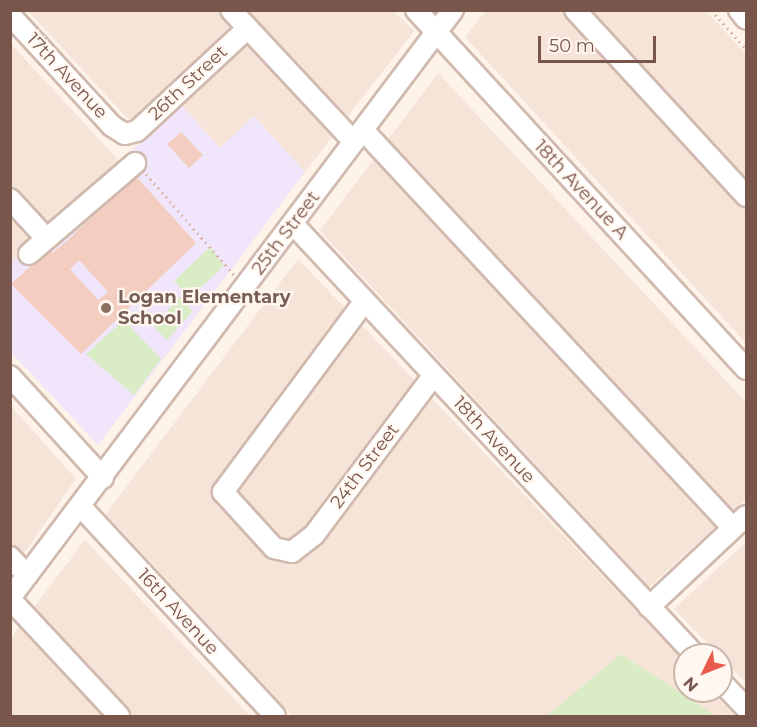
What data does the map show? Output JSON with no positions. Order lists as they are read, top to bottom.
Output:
{
  "streets": {
    "street": [
      "17th Avenue",
      "26th Street",
      "18th Avenue A",
      "25th Street",
      "18th Avenue",
      "24th Street",
      "16th Avenue"
    ]
  },
  "crossings": [
    ["17th Avenue", "26th Street"],
    ["18th Avenue A", "25th Street"],
    ["25th Street", "18th Avenue"],
    ["25th Street", "16th Avenue"],
    ["18th Avenue", "24th Street"]
  ],
  "places": ["Logan Elementary School"],
  "scale_bar": "50 m",
  "north": "bottom left"
}
